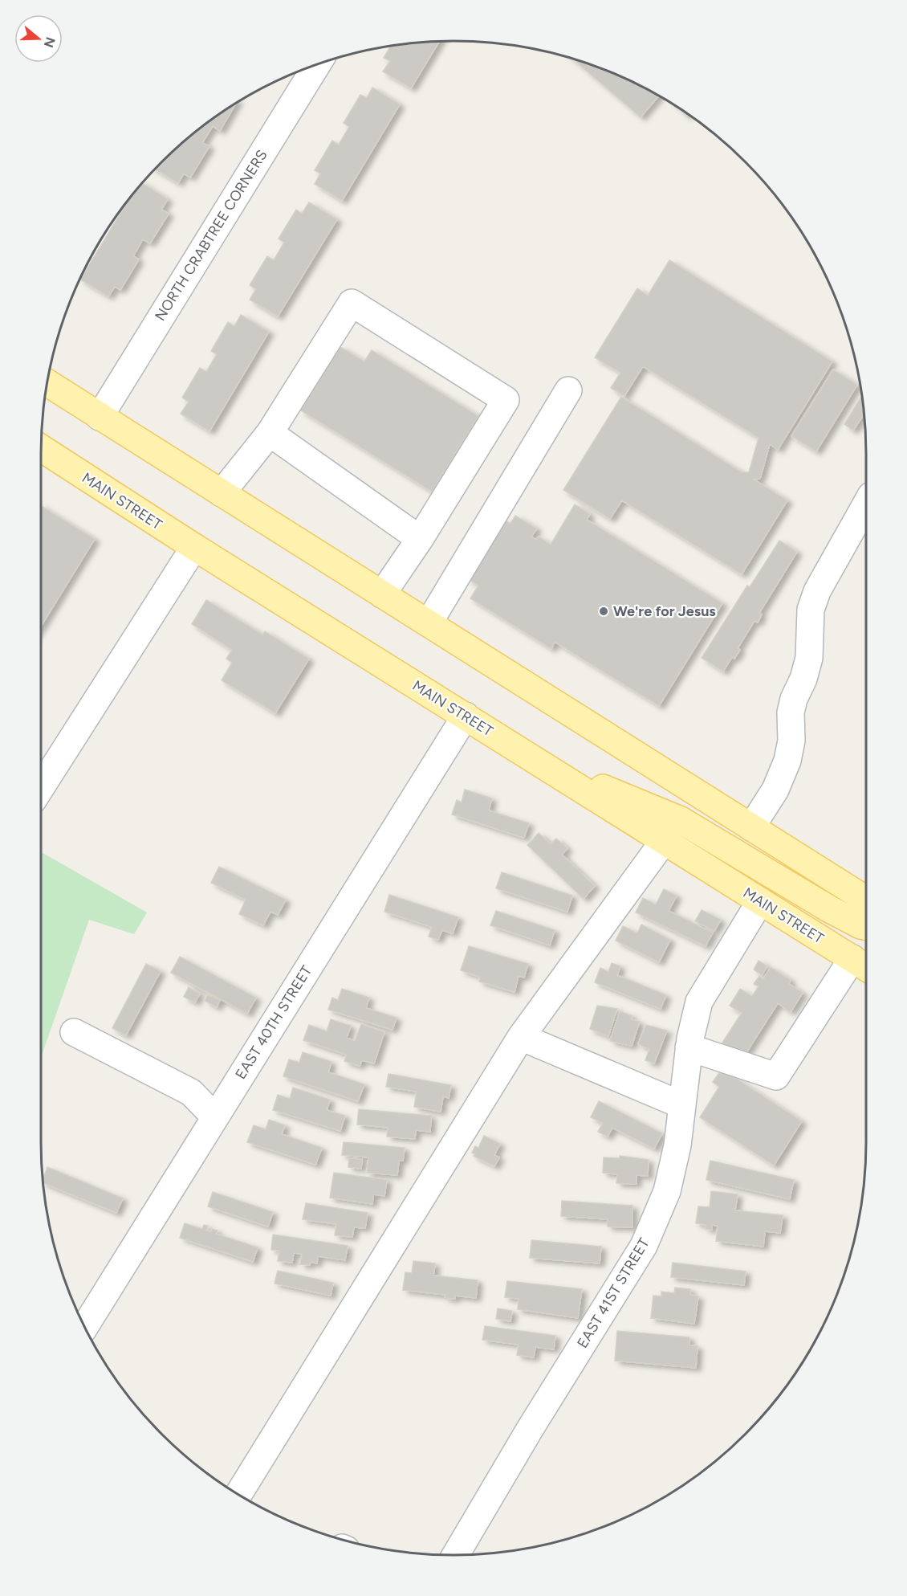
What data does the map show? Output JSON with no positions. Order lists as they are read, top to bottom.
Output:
{
  "streets": {
    "main road": ["MAIN STREET"],
    "street": ["NORTH CRABTREE CORNERS", "EAST 40TH STREET", "EAST 41ST STREET"]
  },
  "crossings": [
    ["MAIN STREET", "EAST 40TH STREET"],
    ["MAIN STREET", "EAST 41ST STREET"]
  ],
  "places": ["We're for Jesus"],
  "north": "right"
}
